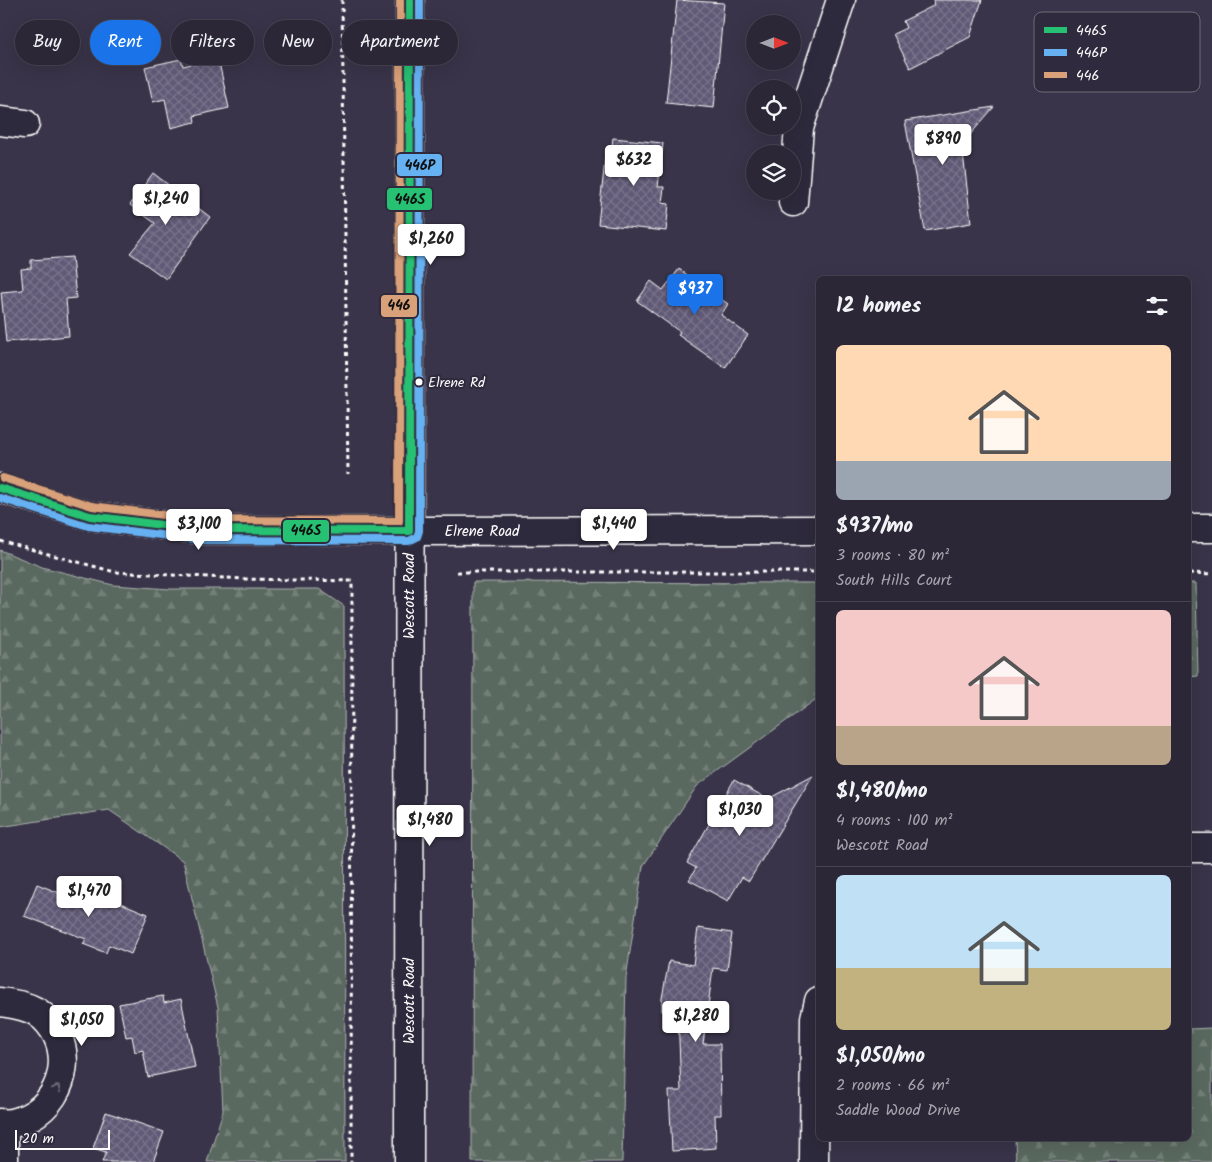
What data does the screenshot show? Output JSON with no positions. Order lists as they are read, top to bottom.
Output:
{
  "streets": {
    "street": ["Elrene Road", "Wescott Road"]
  },
  "crossings": [
    ["Elrene Road", "Wescott Road"]
  ],
  "places": ["Elrene Rd"],
  "lines": ["transit line 446S", "transit line 446P", "transit line 446"],
  "legend": ["446S", "446P", "446"],
  "scale_bar": "20 m",
  "north": "right",
  "page": {
    "chip": [
      "Buy",
      "Rent",
      "Filters",
      "New",
      "Apartment"
    ],
    "price": [
      "$890",
      "$632",
      "$1,240",
      "$1,260",
      "$937",
      "$3,100",
      "$1,440",
      "$1,030",
      "$1,480",
      "$1,470",
      "$1,280",
      "$1,050"
    ],
    "heading": "12 homes",
    "list": [
      {
        "name": "$937/mo",
        "note": "3 rooms · 80 m² · South Hills Court"
      },
      {
        "name": "$1,480/mo",
        "note": "4 rooms · 100 m² · Wescott Road"
      },
      {
        "name": "$1,050/mo",
        "note": "2 rooms · 66 m² · Saddle Wood Drive"
      }
    ],
    "scale": "20 m"
  }
}
